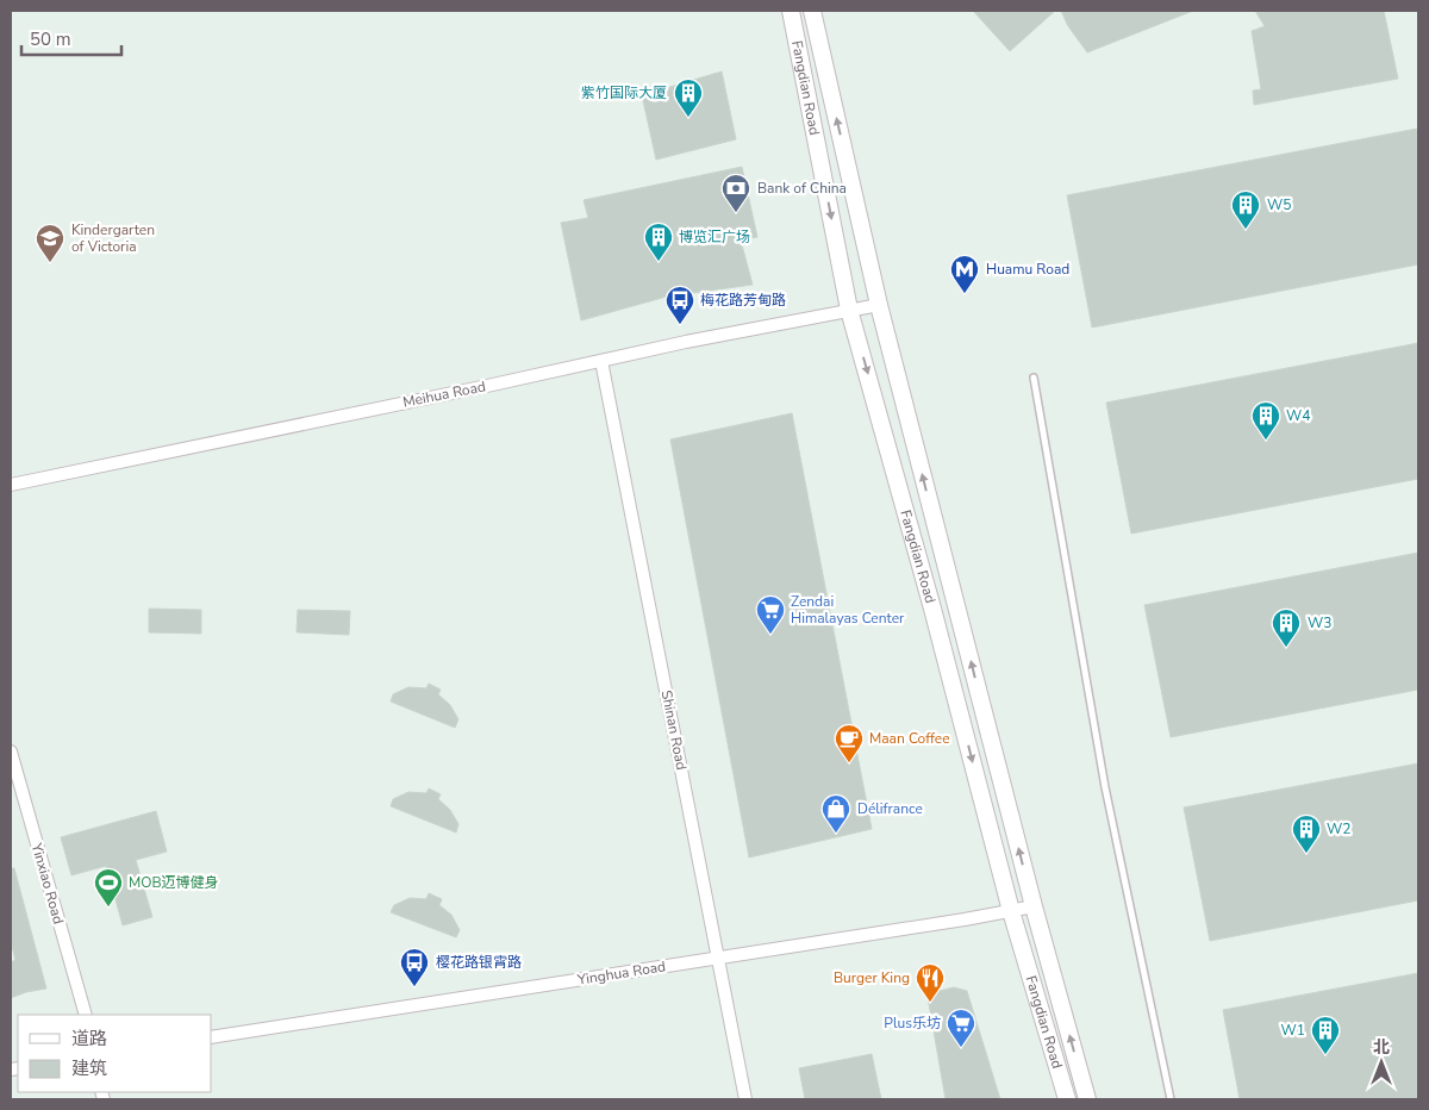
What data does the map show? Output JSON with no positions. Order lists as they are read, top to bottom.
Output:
{
  "streets": {
    "main road": ["Fangdian Road"],
    "street": [
      "Meihua Road",
      "Shinan Road",
      "Yinxiao Road",
      "Yinghua Road"
    ]
  },
  "crossings": [
    ["Fangdian Road", "Meihua Road"],
    ["Fangdian Road", "Yinghua Road"],
    ["Meihua Road", "Shinan Road"],
    ["Shinan Road", "Yinghua Road"]
  ],
  "places": {
    "building": [
      "紫竹国际大厦",
      "W5",
      "博览汇广场",
      "W4",
      "W3",
      "W2",
      "W1"
    ],
    "bank": ["Bank of China"],
    "school or university": ["Kindergarten of Victoria"],
    "metro station": ["Huamu Road"],
    "bus stop": ["梅花路芳甸路", "樱花路银霄路"],
    "supermarket": ["Zendai Himalayas Center", "Plus乐坊"],
    "cafe": ["Maan Coffee"],
    "shop": ["Délifrance"],
    "sports": ["MOB迈博健身"],
    "restaurant": ["Burger King"]
  },
  "legend": ["道路", "建筑"],
  "scale_bar": "50 m",
  "north": "top"
}
